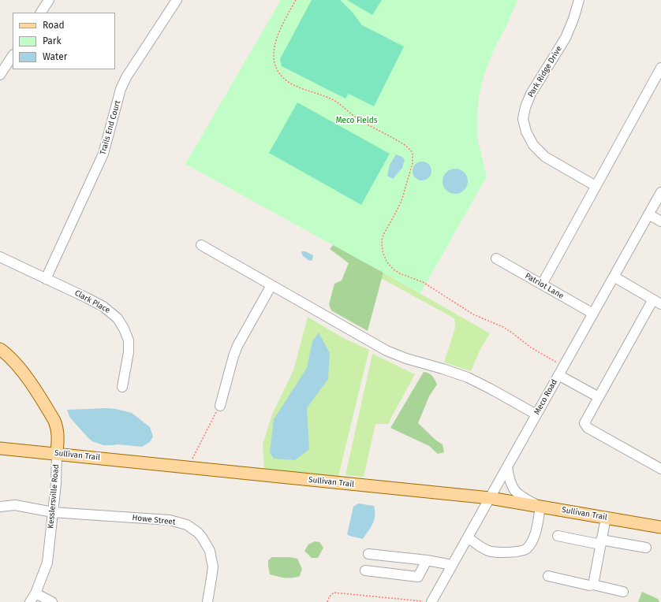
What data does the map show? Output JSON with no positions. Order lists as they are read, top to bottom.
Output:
{
  "streets": {
    "main road": ["Sullivan Trail", "Kesslersville Road"],
    "street": [
      "Park Ridge Drive",
      "Trails End Court",
      "Patriot Lane",
      "Clark Place",
      "Meco Road",
      "Howe Street"
    ]
  },
  "crossings": [
    ["Trails End Court", "Clark Place"],
    ["Patriot Lane", "Meco Road"],
    ["Meco Road", "Sullivan Trail"],
    ["Sullivan Trail", "Kesslersville Road"],
    ["Kesslersville Road", "Howe Street"]
  ],
  "parks": ["Meco Fields"],
  "legend": ["Road", "Park", "Water"]
}
